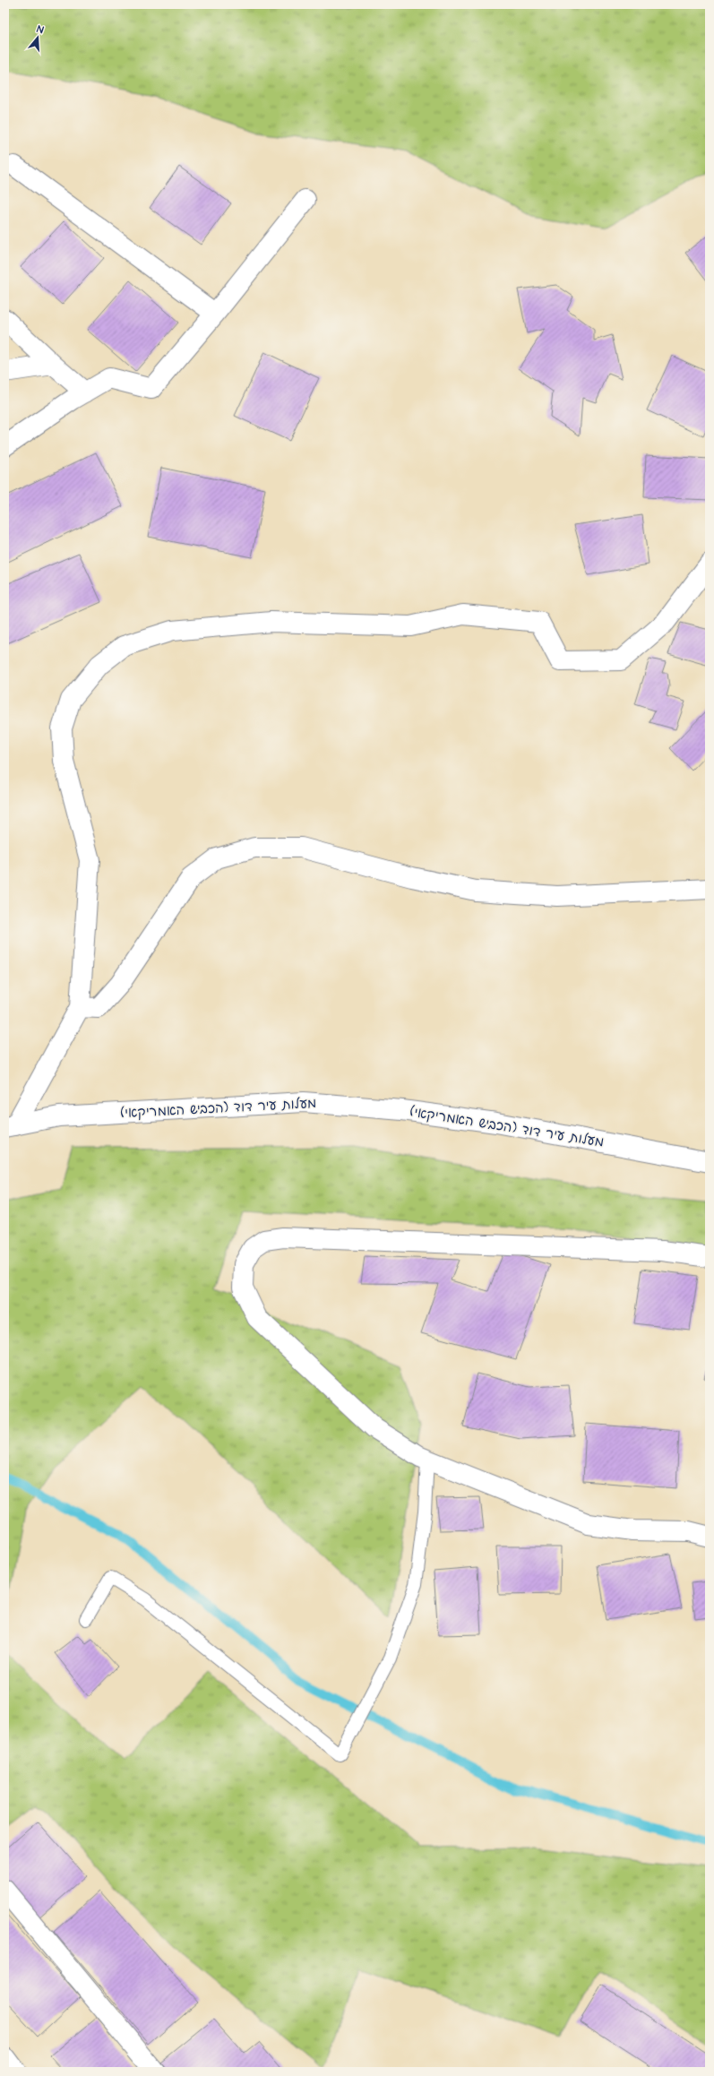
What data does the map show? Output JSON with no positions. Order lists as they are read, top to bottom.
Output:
{
  "streets": {
    "street": ["מעלות עיר דוד (הכביש האמריקאי)"]
  },
  "north": "top"
}
